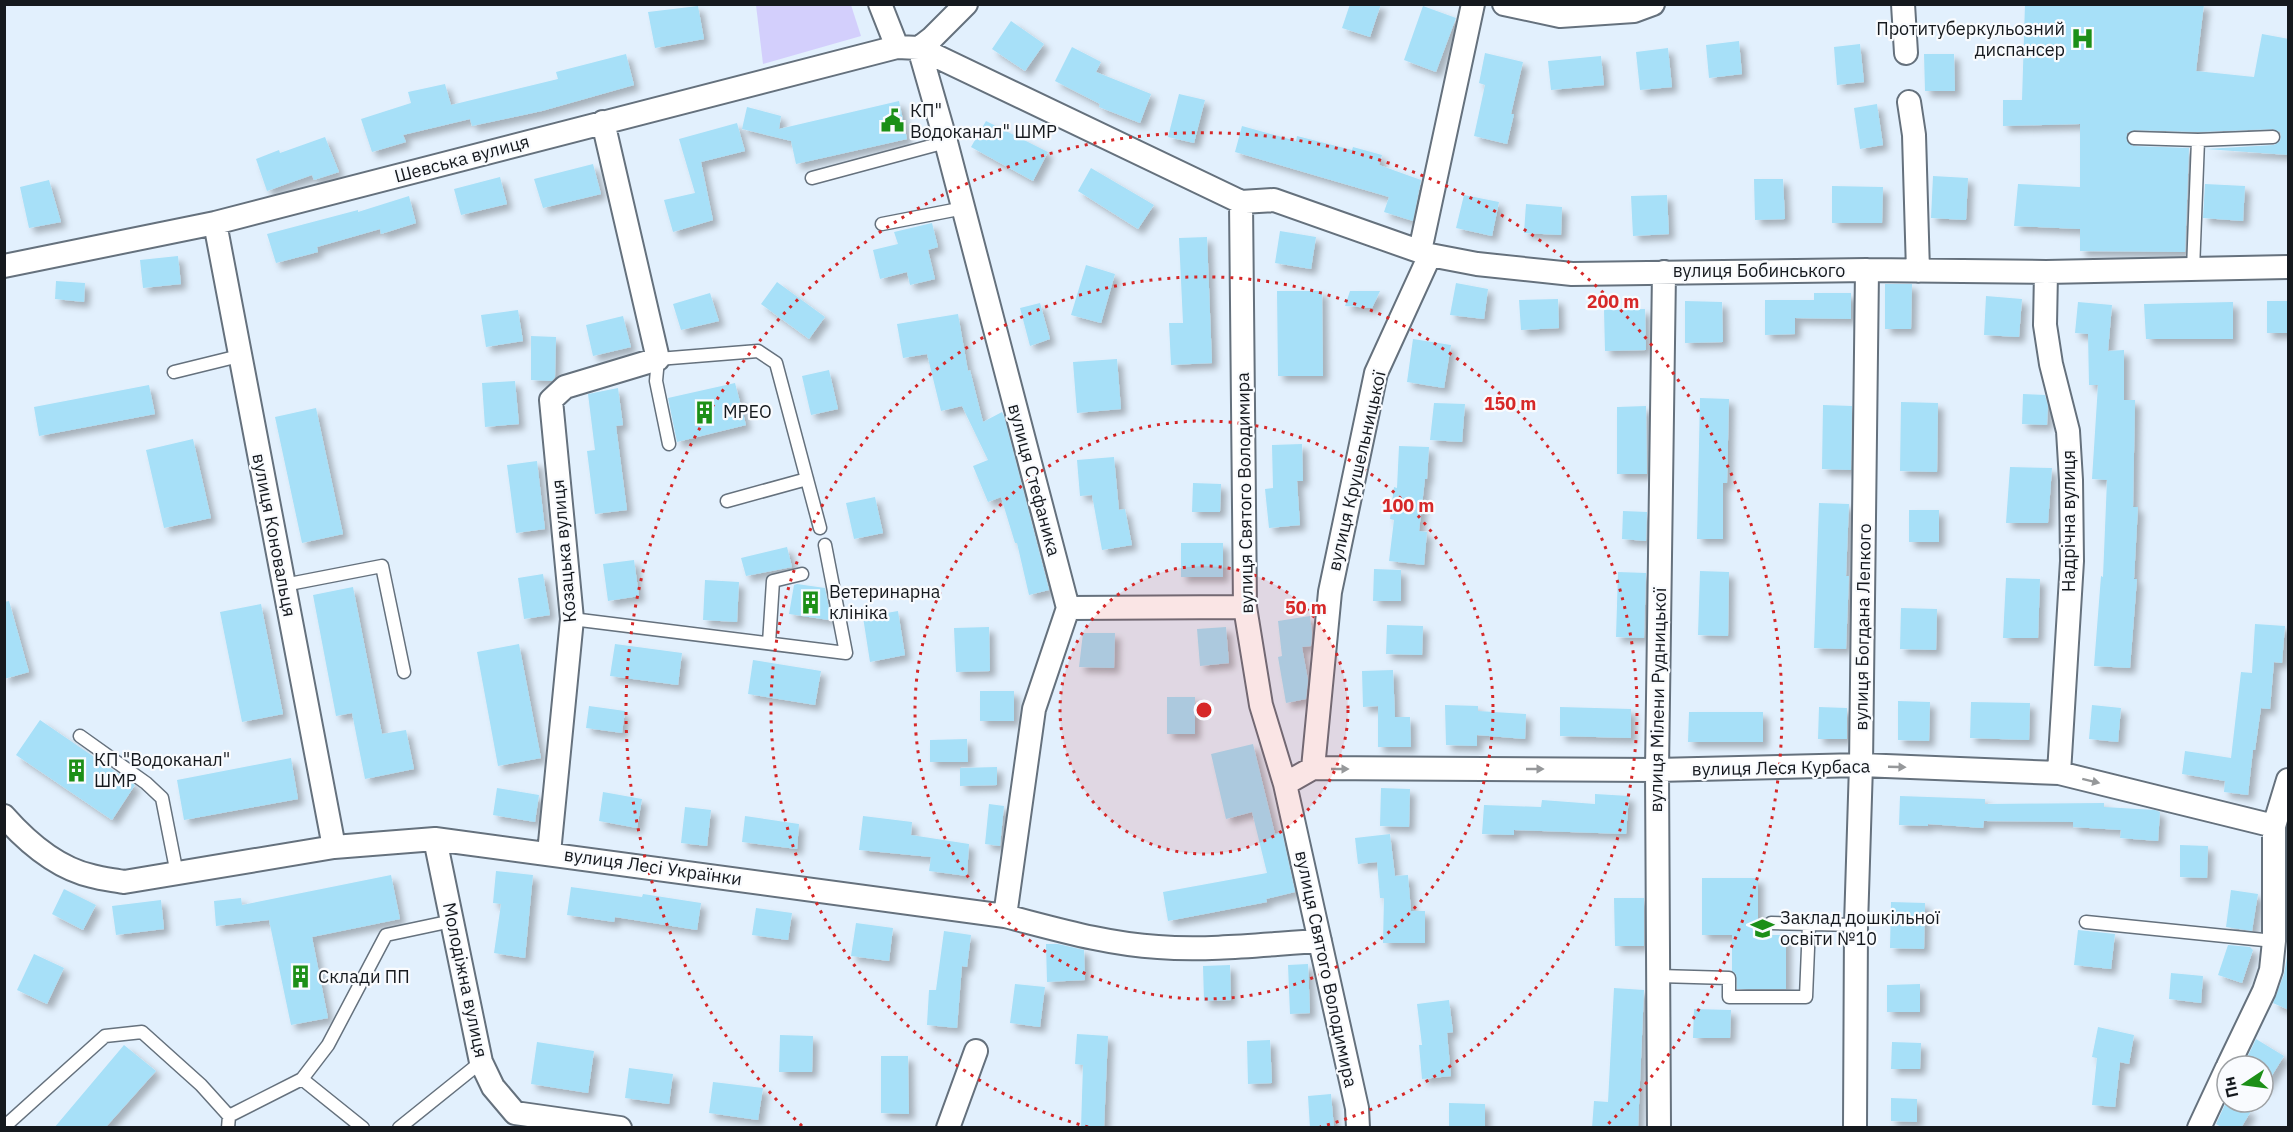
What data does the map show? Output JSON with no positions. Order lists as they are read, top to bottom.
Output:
{
  "streets": {
    "street": [
      "Шевська вулиця",
      "вулиця Бобинського",
      "вулиця Крушельницької",
      "вулиця Стефаника",
      "вулиця Святого Володимира",
      "Надрічна вулиця",
      "вулиця Коновальця",
      "Козацька вулиця",
      "вулиця Богдана Лепкого",
      "вулиця Мілени Рудницької",
      "вулиця Леся Курбаса",
      "вулиця Лесі Українки",
      "Молодіжна вулиця"
    ]
  },
  "crossings": [
    ["Шевська вулиця", "вулиця Стефаника"],
    ["Шевська вулиця", "вулиця Коновальця"],
    ["вулиця Бобинського", "вулиця Крушельницької"],
    ["вулиця Бобинського", "вулиця Святого Володимира"],
    ["вулиця Бобинського", "Надрічна вулиця"],
    ["вулиця Бобинського", "вулиця Богдана Лепкого"],
    ["вулиця Бобинського", "вулиця Мілени Рудницької"],
    ["вулиця Крушельницької", "вулиця Леся Курбаса"],
    ["вулиця Святого Володимира", "вулиця Лесі Українки"],
    ["Надрічна вулиця", "вулиця Леся Курбаса"],
    ["вулиця Коновальця", "вулиця Лесі Українки"],
    ["Козацька вулиця", "вулиця Лесі Українки"],
    ["вулиця Богдана Лепкого", "вулиця Леся Курбаса"],
    ["вулиця Мілени Рудницької", "вулиця Леся Курбаса"],
    ["вулиця Лесі Українки", "Молодіжна вулиця"]
  ],
  "one_way": ["вулиця Леся Курбаса"],
  "places": {
    "hospital": ["Протитуберкульозний диспансер"],
    "public building": ["КП\" Водоканал\" ШМР"],
    "building": [
      "МРЕО",
      "Ветеринарна клініка",
      "КП \"Водоканал\" ШМР",
      "Склади ПП"
    ],
    "school or university": ["Заклад дошкільної освіти №10"]
  },
  "north": "left",
  "rings": [
    "200 m",
    "150 m",
    "100 m",
    "50 m"
  ]
}
